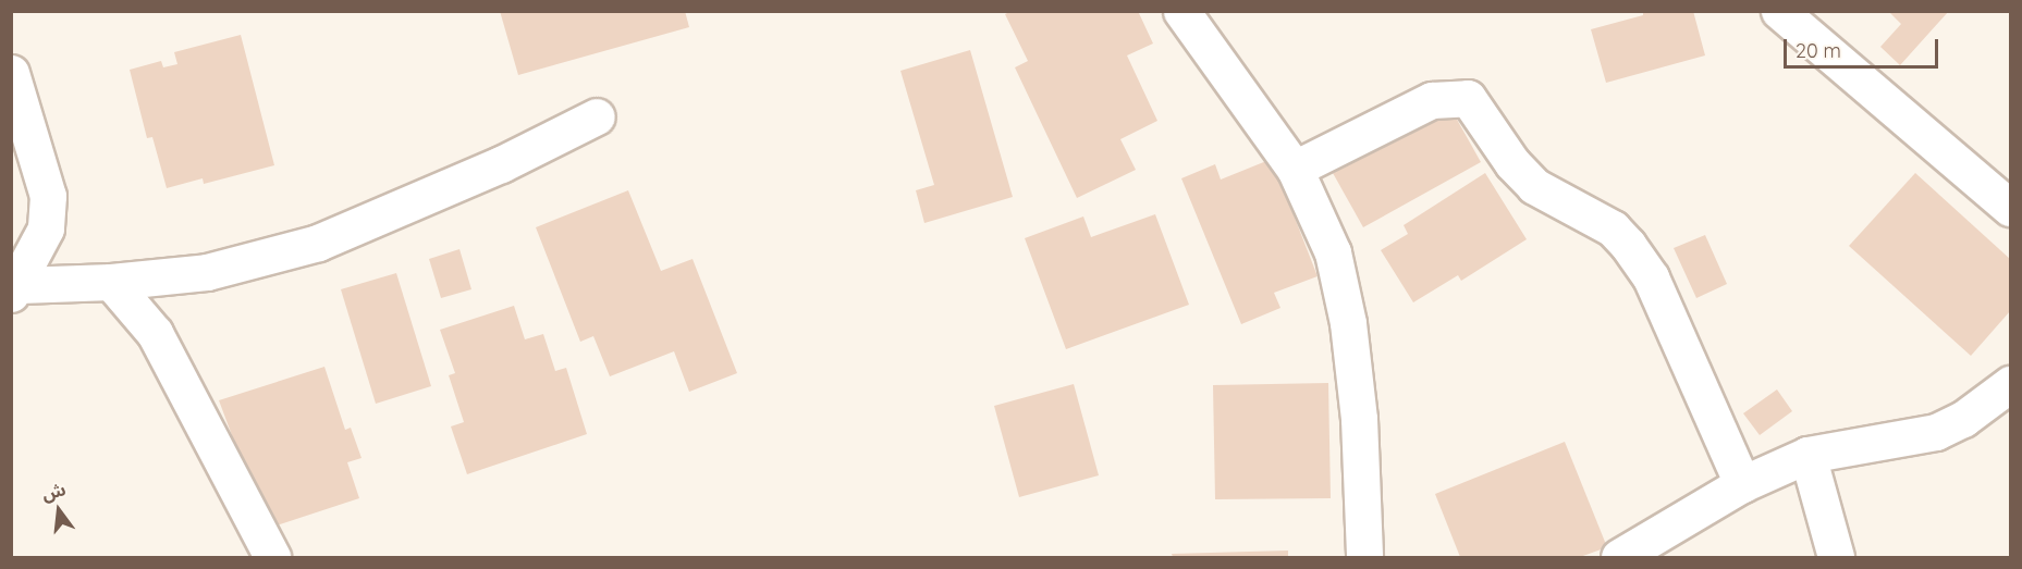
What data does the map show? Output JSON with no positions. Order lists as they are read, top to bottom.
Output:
{
  "scale_bar": "20 m",
  "north": "top"
}
